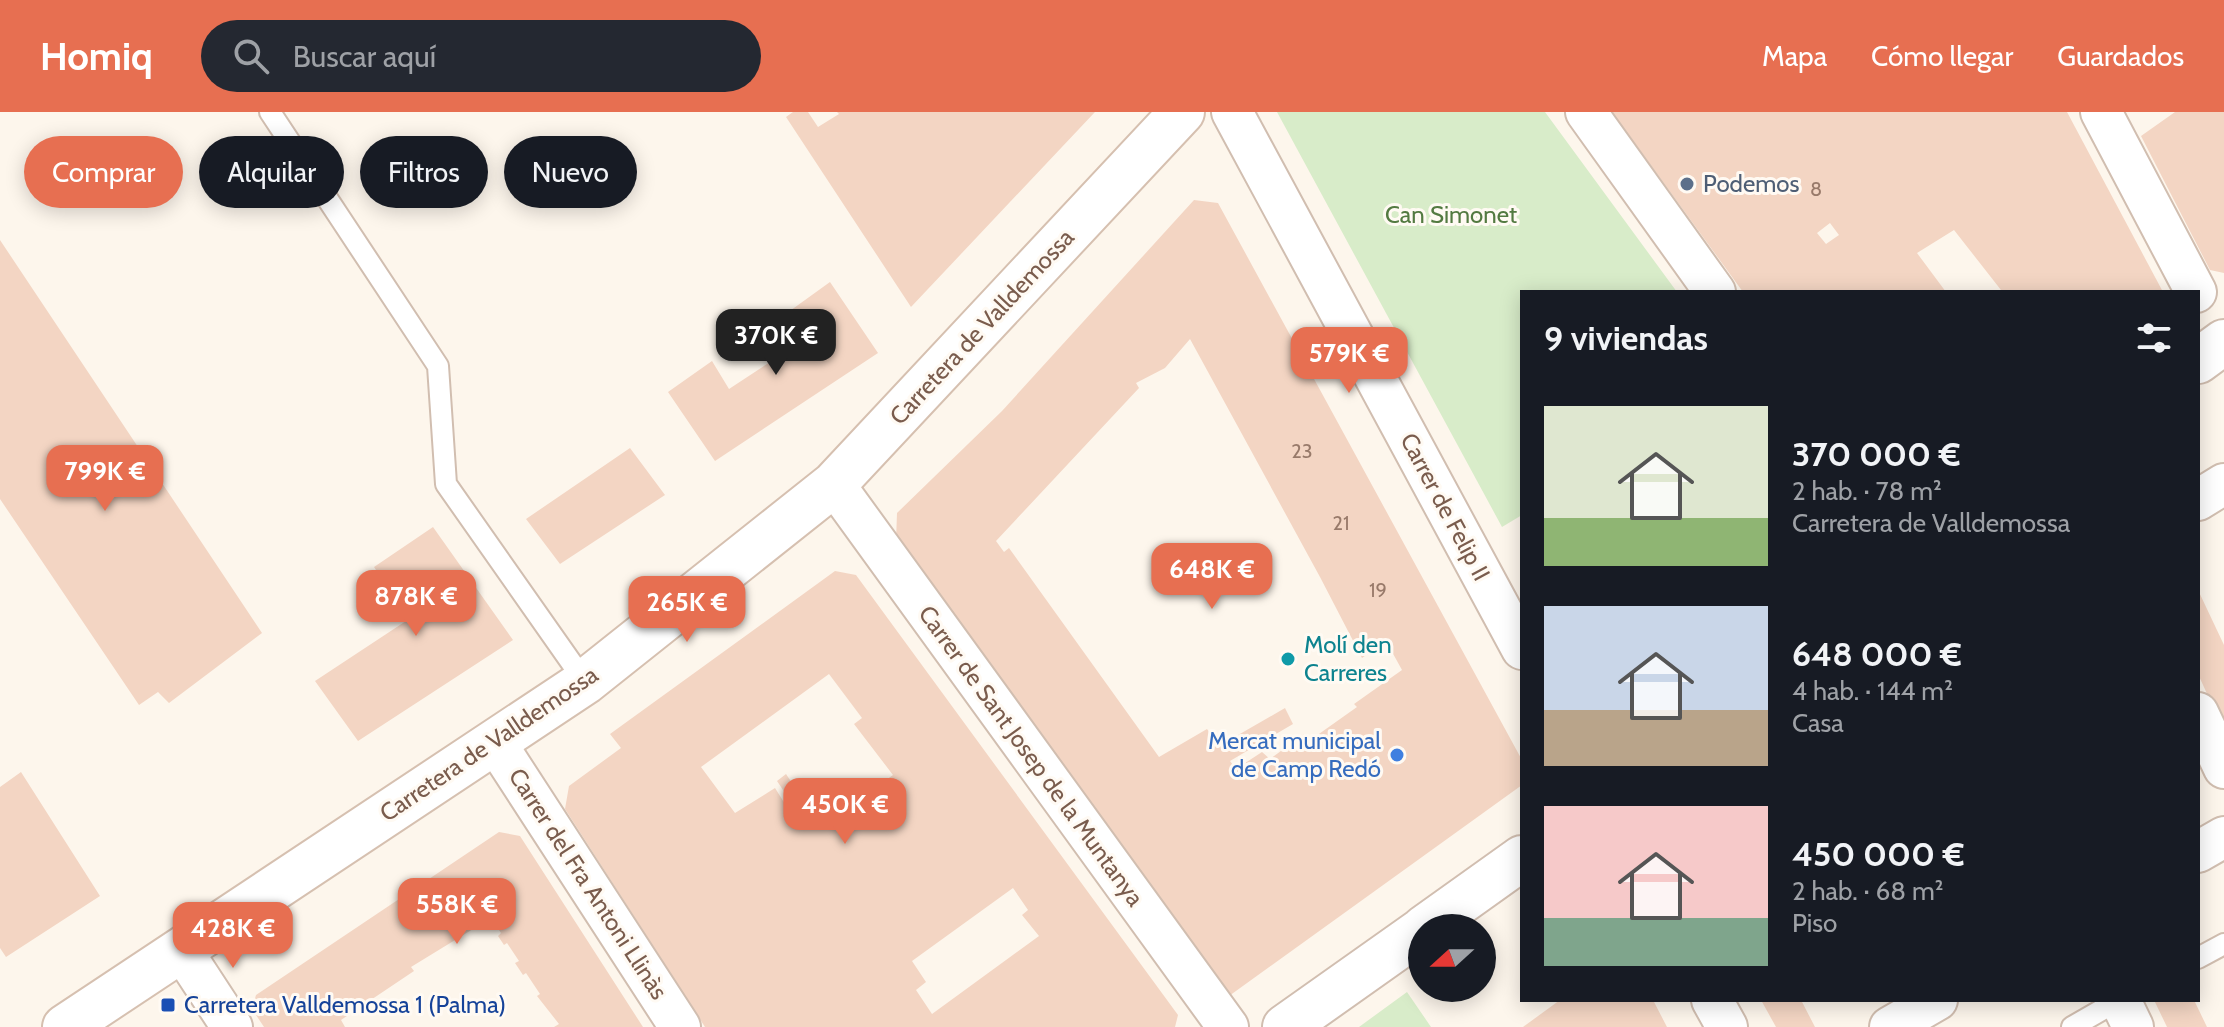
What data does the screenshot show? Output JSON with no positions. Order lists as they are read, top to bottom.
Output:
{
  "streets": {
    "main road": ["Carretera de Valldemossa"],
    "street": ["Carrer de Felip II", "Carrer de Sant Josep de la Muntanya", "Carrer del Fra Antoni Llinàs"]
  },
  "crossings": [
    ["Carretera de Valldemossa", "Carrer de Sant Josep de la Muntanya"],
    ["Carretera de Valldemossa", "Carrer del Fra Antoni Llinàs"]
  ],
  "parks": ["Can Simonet"],
  "places": {
    "other": ["Podemos", "Molí den Carreres", "Mercat municipal de Camp Redó"],
    "transit": ["Carretera Valldemossa 1 (Palma)"]
  },
  "house_numbers": [
    "8",
    "23",
    "21",
    "19"
  ],
  "north": "left",
  "page": {
    "header": "Homiq",
    "search": "Buscar aquí",
    "nav": ["Mapa", "Cómo llegar", "Guardados"],
    "chip": [
      "Comprar",
      "Alquilar",
      "Filtros",
      "Nuevo"
    ],
    "heading": "9 viviendas",
    "price": [
      "370K €",
      "579K €",
      "799K €",
      "648K €",
      "878K €",
      "265K €",
      "450K €",
      "558K €",
      "428K €"
    ],
    "list": [
      {
        "name": "370 000 €",
        "note": "2 hab. · 78 m² · Carretera de Valldemossa"
      },
      {
        "name": "648 000 €",
        "note": "4 hab. · 144 m² · Casa"
      },
      {
        "name": "450 000 €",
        "note": "2 hab. · 68 m² · Piso"
      }
    ]
  }
}
